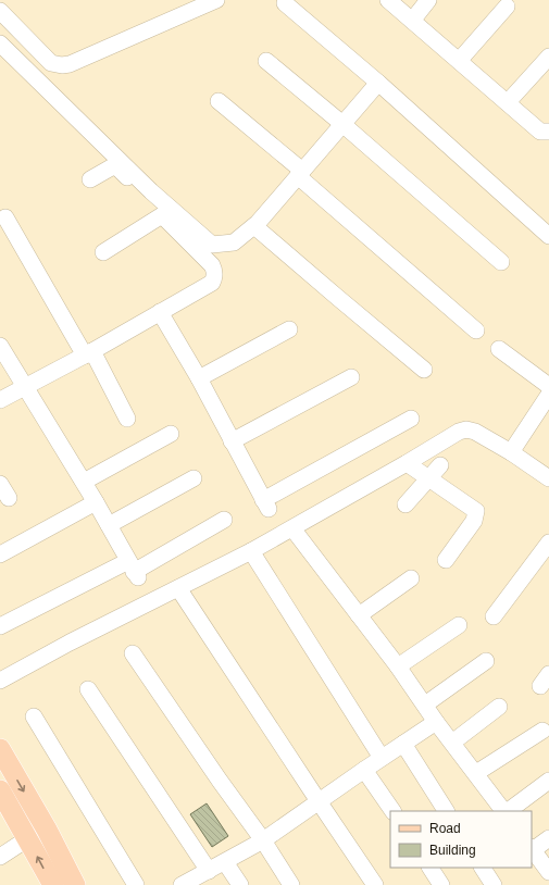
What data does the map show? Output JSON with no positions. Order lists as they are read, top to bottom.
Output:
{
  "legend": ["Road", "Building"]
}
